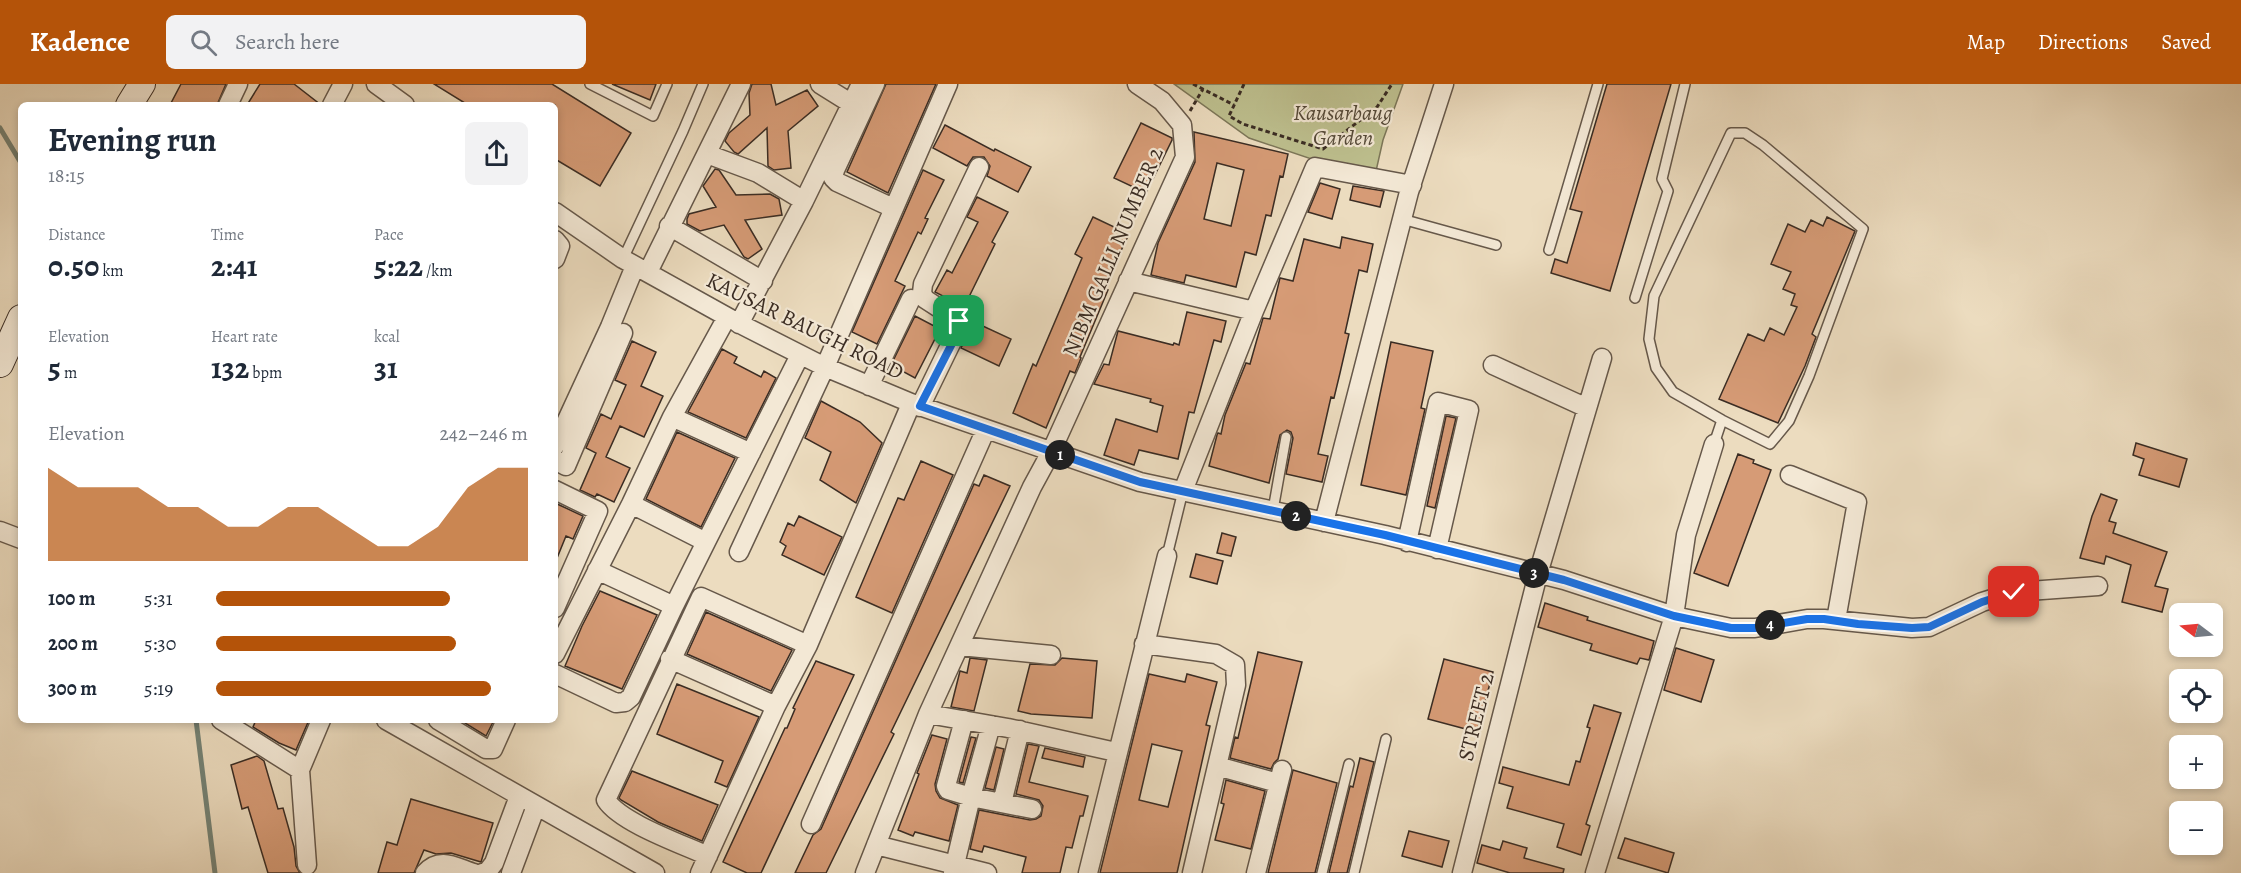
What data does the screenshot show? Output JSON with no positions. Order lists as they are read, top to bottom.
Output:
{
  "streets": {
    "street": ["NIBM GALLI NUMBER 2", "KAUSAR BAUGH ROAD", "STREET 2"]
  },
  "crossings": [
    ["NIBM GALLI NUMBER 2", "KAUSAR BAUGH ROAD"],
    ["KAUSAR BAUGH ROAD", "STREET 2"]
  ],
  "parks": ["Kausarbaug Garden"],
  "north": "left",
  "page": {
    "header": "Kadence",
    "search": "Search here",
    "nav": ["Map", "Directions", "Saved"],
    "heading": ["Evening run", "18:15"],
    "stats": [
      ["Distance", "0.50 km"],
      ["Time", "2:41"],
      ["Pace", "5:22 /km"],
      ["Elevation", "5 m"],
      ["Heart rate", "132 bpm"],
      ["kcal", "31"]
    ],
    "chart": ["Elevation", "242–246 m"],
    "pins": [
      "1",
      "2",
      "3",
      "4"
    ],
    "list": [
      {
        "name": "100 m",
        "note": "5:31"
      },
      {
        "name": "200 m",
        "note": "5:30"
      },
      {
        "name": "300 m",
        "note": "5:19"
      }
    ],
    "map_buttons": ["+", "−"]
  }
}
